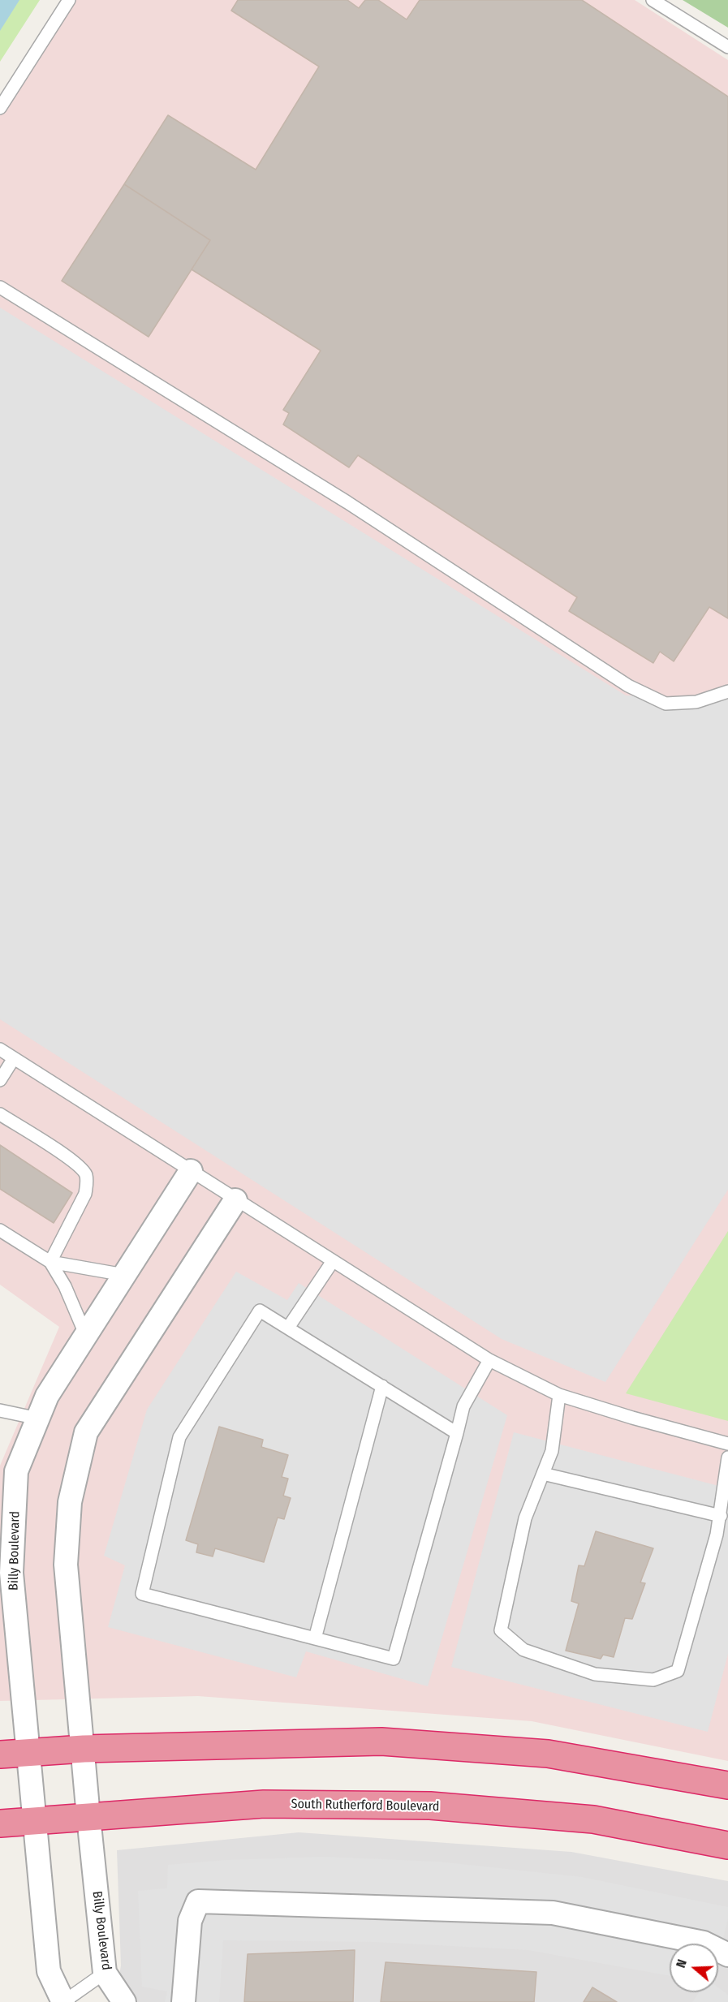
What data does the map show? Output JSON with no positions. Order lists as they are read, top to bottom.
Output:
{
  "streets": {
    "highway": ["South Rutherford Boulevard"],
    "street": ["Billy Boulevard"]
  },
  "crossings": [
    ["Billy Boulevard", "South Rutherford Boulevard"]
  ],
  "north": "left"
}
